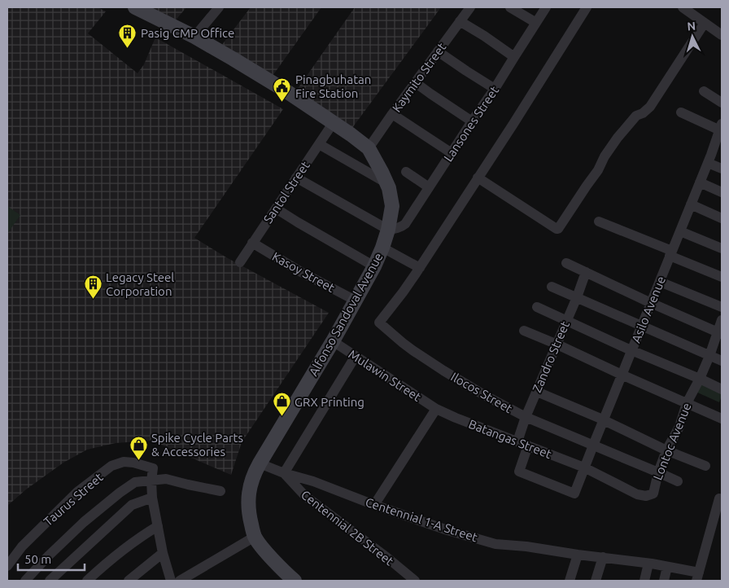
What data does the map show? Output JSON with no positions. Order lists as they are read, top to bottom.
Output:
{
  "streets": {
    "main road": ["Alfonso Sandoval Avenue"],
    "street": [
      "Kaymito Street",
      "Lansones Street",
      "Santol Street",
      "Kasoy Street",
      "Asilo Avenue",
      "Zandro Street",
      "Mulawin Street",
      "Ilocos Street",
      "Batangas Street",
      "Lontoc Avenue",
      "Taurus Street",
      "Centennial 1-A Street",
      "Centennial 2B Street"
    ]
  },
  "crossings": [
    ["Kaymito Street", "Alfonso Sandoval Avenue"],
    ["Lansones Street", "Alfonso Sandoval Avenue"],
    ["Santol Street", "Kasoy Street"],
    ["Santol Street", "Alfonso Sandoval Avenue"],
    ["Kasoy Street", "Alfonso Sandoval Avenue"],
    ["Asilo Avenue", "Ilocos Street"],
    ["Asilo Avenue", "Batangas Street"],
    ["Asilo Avenue", "Lontoc Avenue"],
    ["Alfonso Sandoval Avenue", "Mulawin Street"],
    ["Alfonso Sandoval Avenue", "Centennial 2B Street"],
    ["Zandro Street", "Ilocos Street"],
    ["Zandro Street", "Batangas Street"],
    ["Mulawin Street", "Batangas Street"],
    ["Ilocos Street", "Lontoc Avenue"],
    ["Batangas Street", "Lontoc Avenue"],
    ["Centennial 1-A Street", "Centennial 2B Street"]
  ],
  "places": {
    "building": ["Pasig CMP Office", "Legacy Steel Corporation"],
    "public building": ["Pinagbuhatan Fire Station"],
    "shop": ["GRX Printing", "Spike Cycle Parts & Accessories"]
  },
  "scale_bar": "50 m",
  "north": "top"
}
